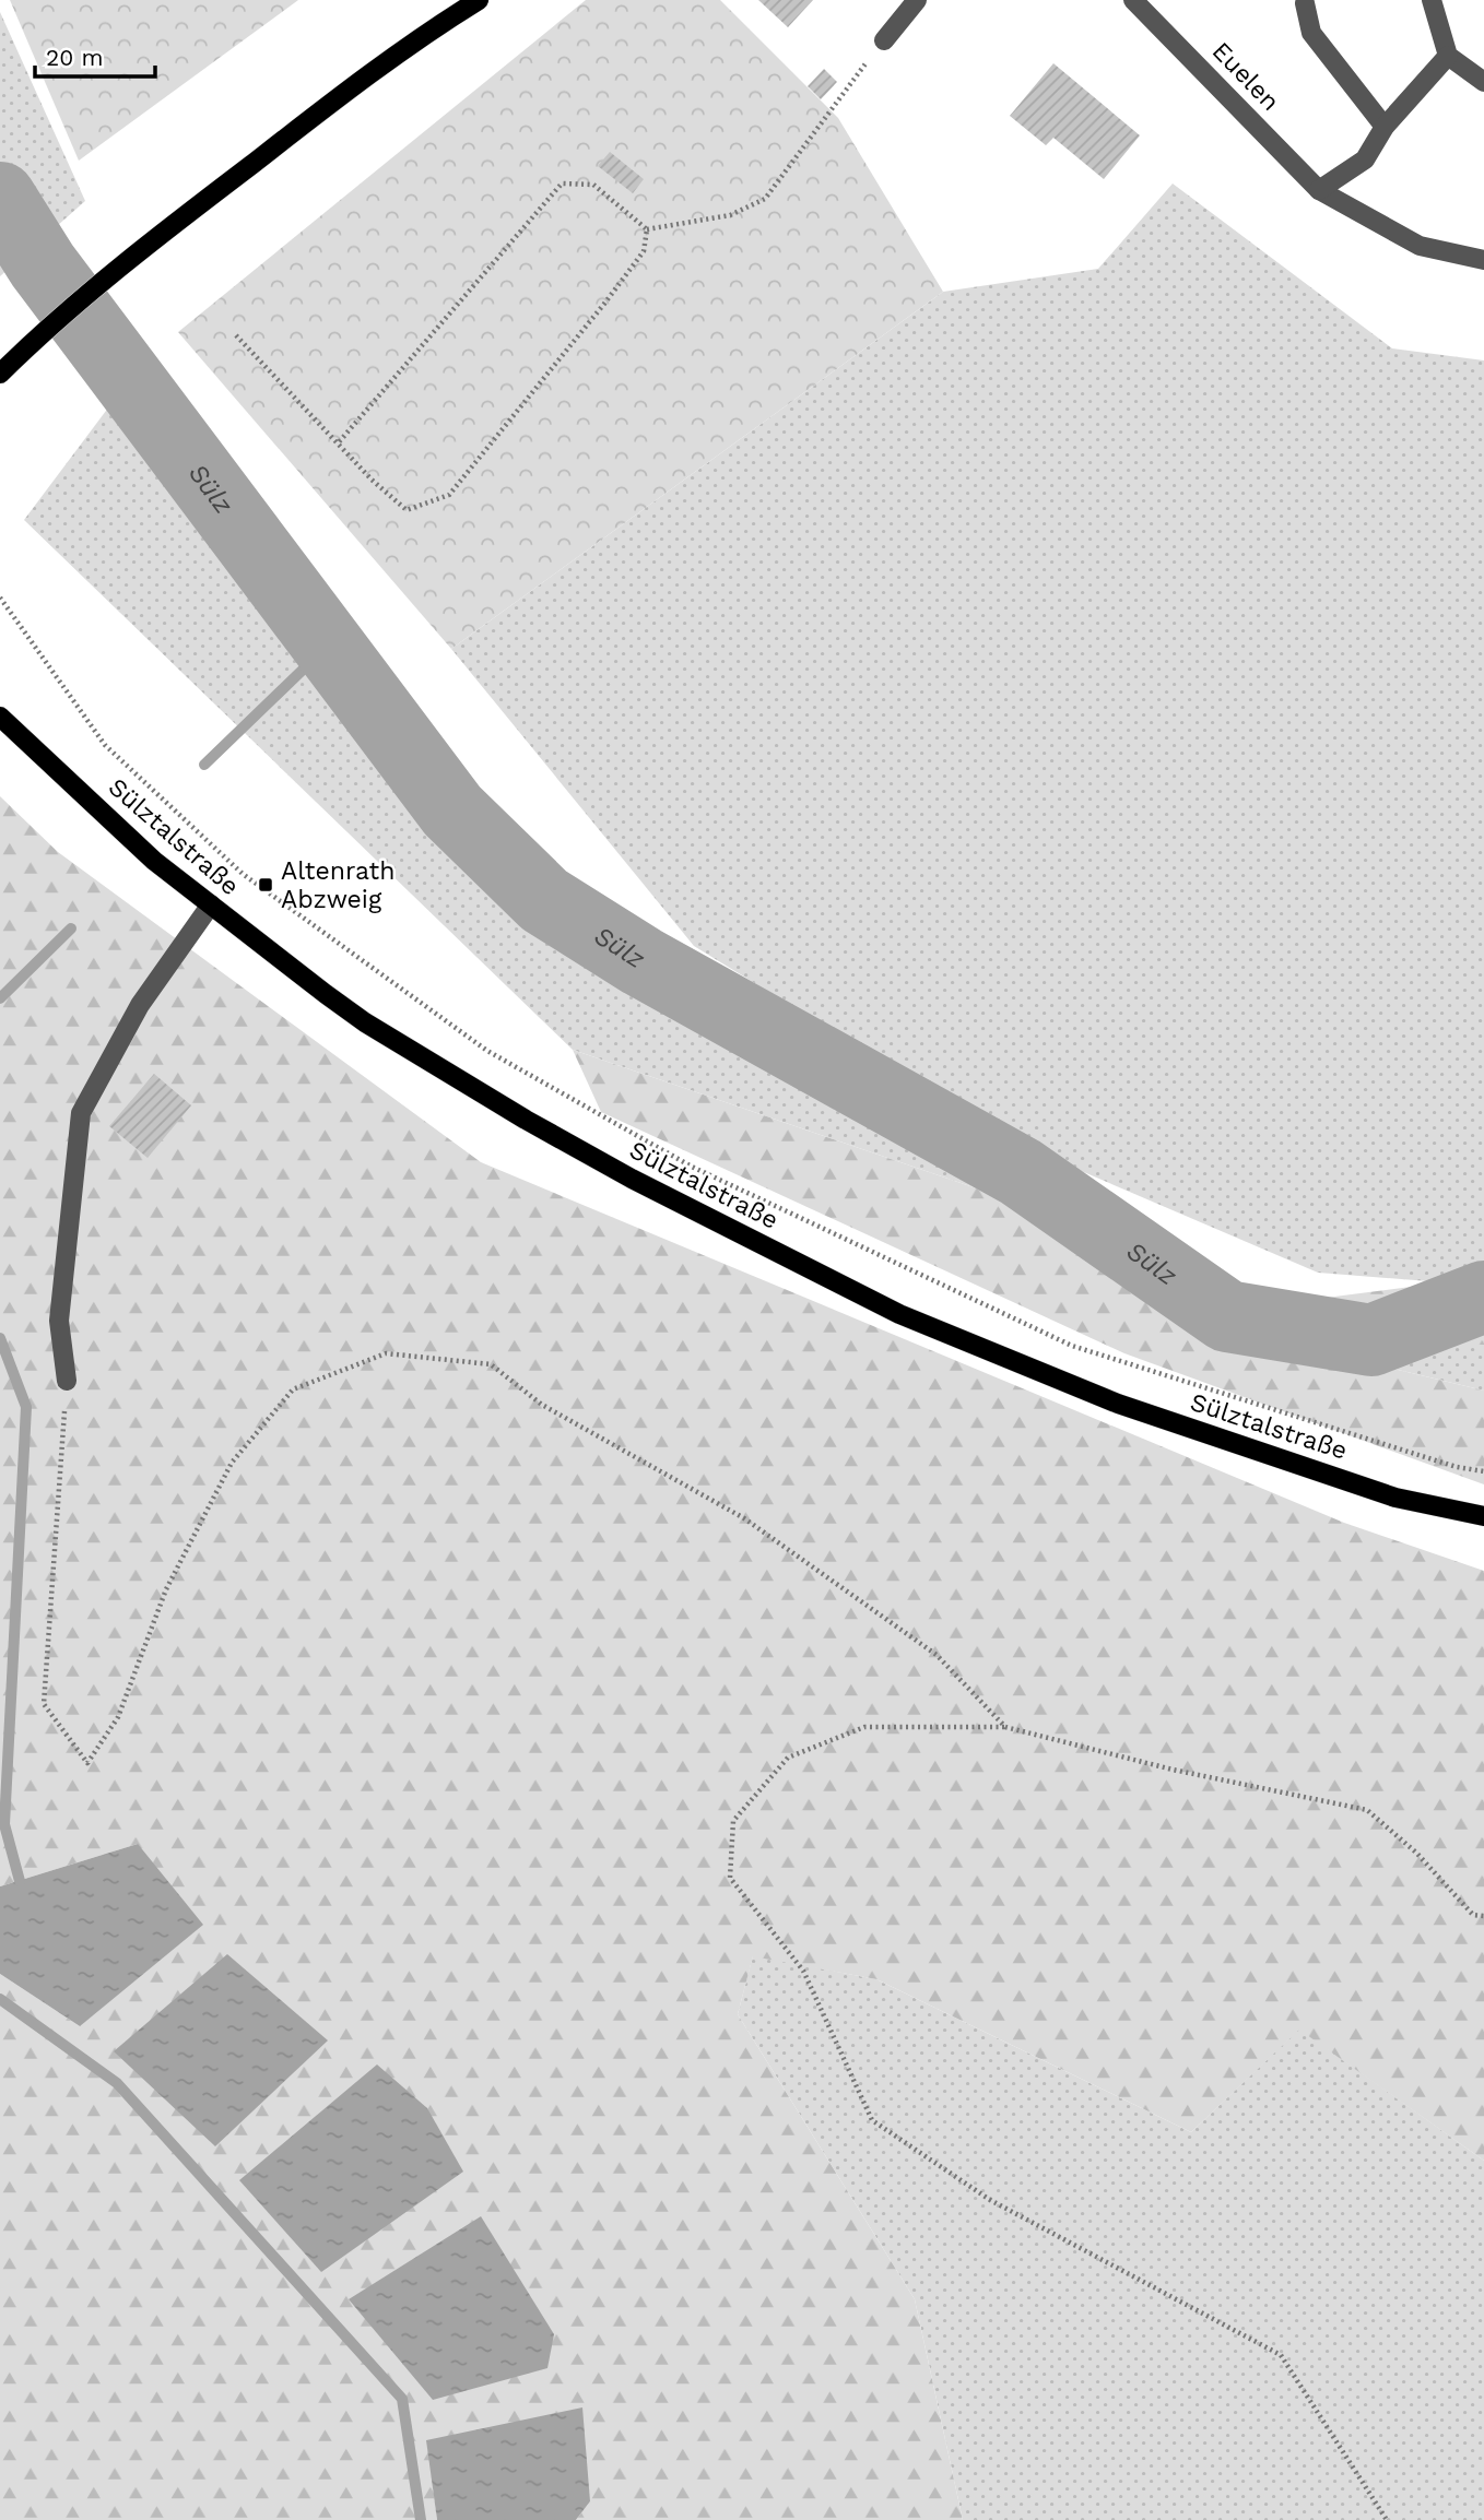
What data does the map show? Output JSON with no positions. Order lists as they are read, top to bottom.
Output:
{
  "streets": {
    "main road": ["Sülztalstraße"],
    "street": ["Euelen"]
  },
  "water": ["Sülz"],
  "places": {
    "transit": ["Altenrath Abzweig"]
  },
  "scale_bar": "20 m"
}
